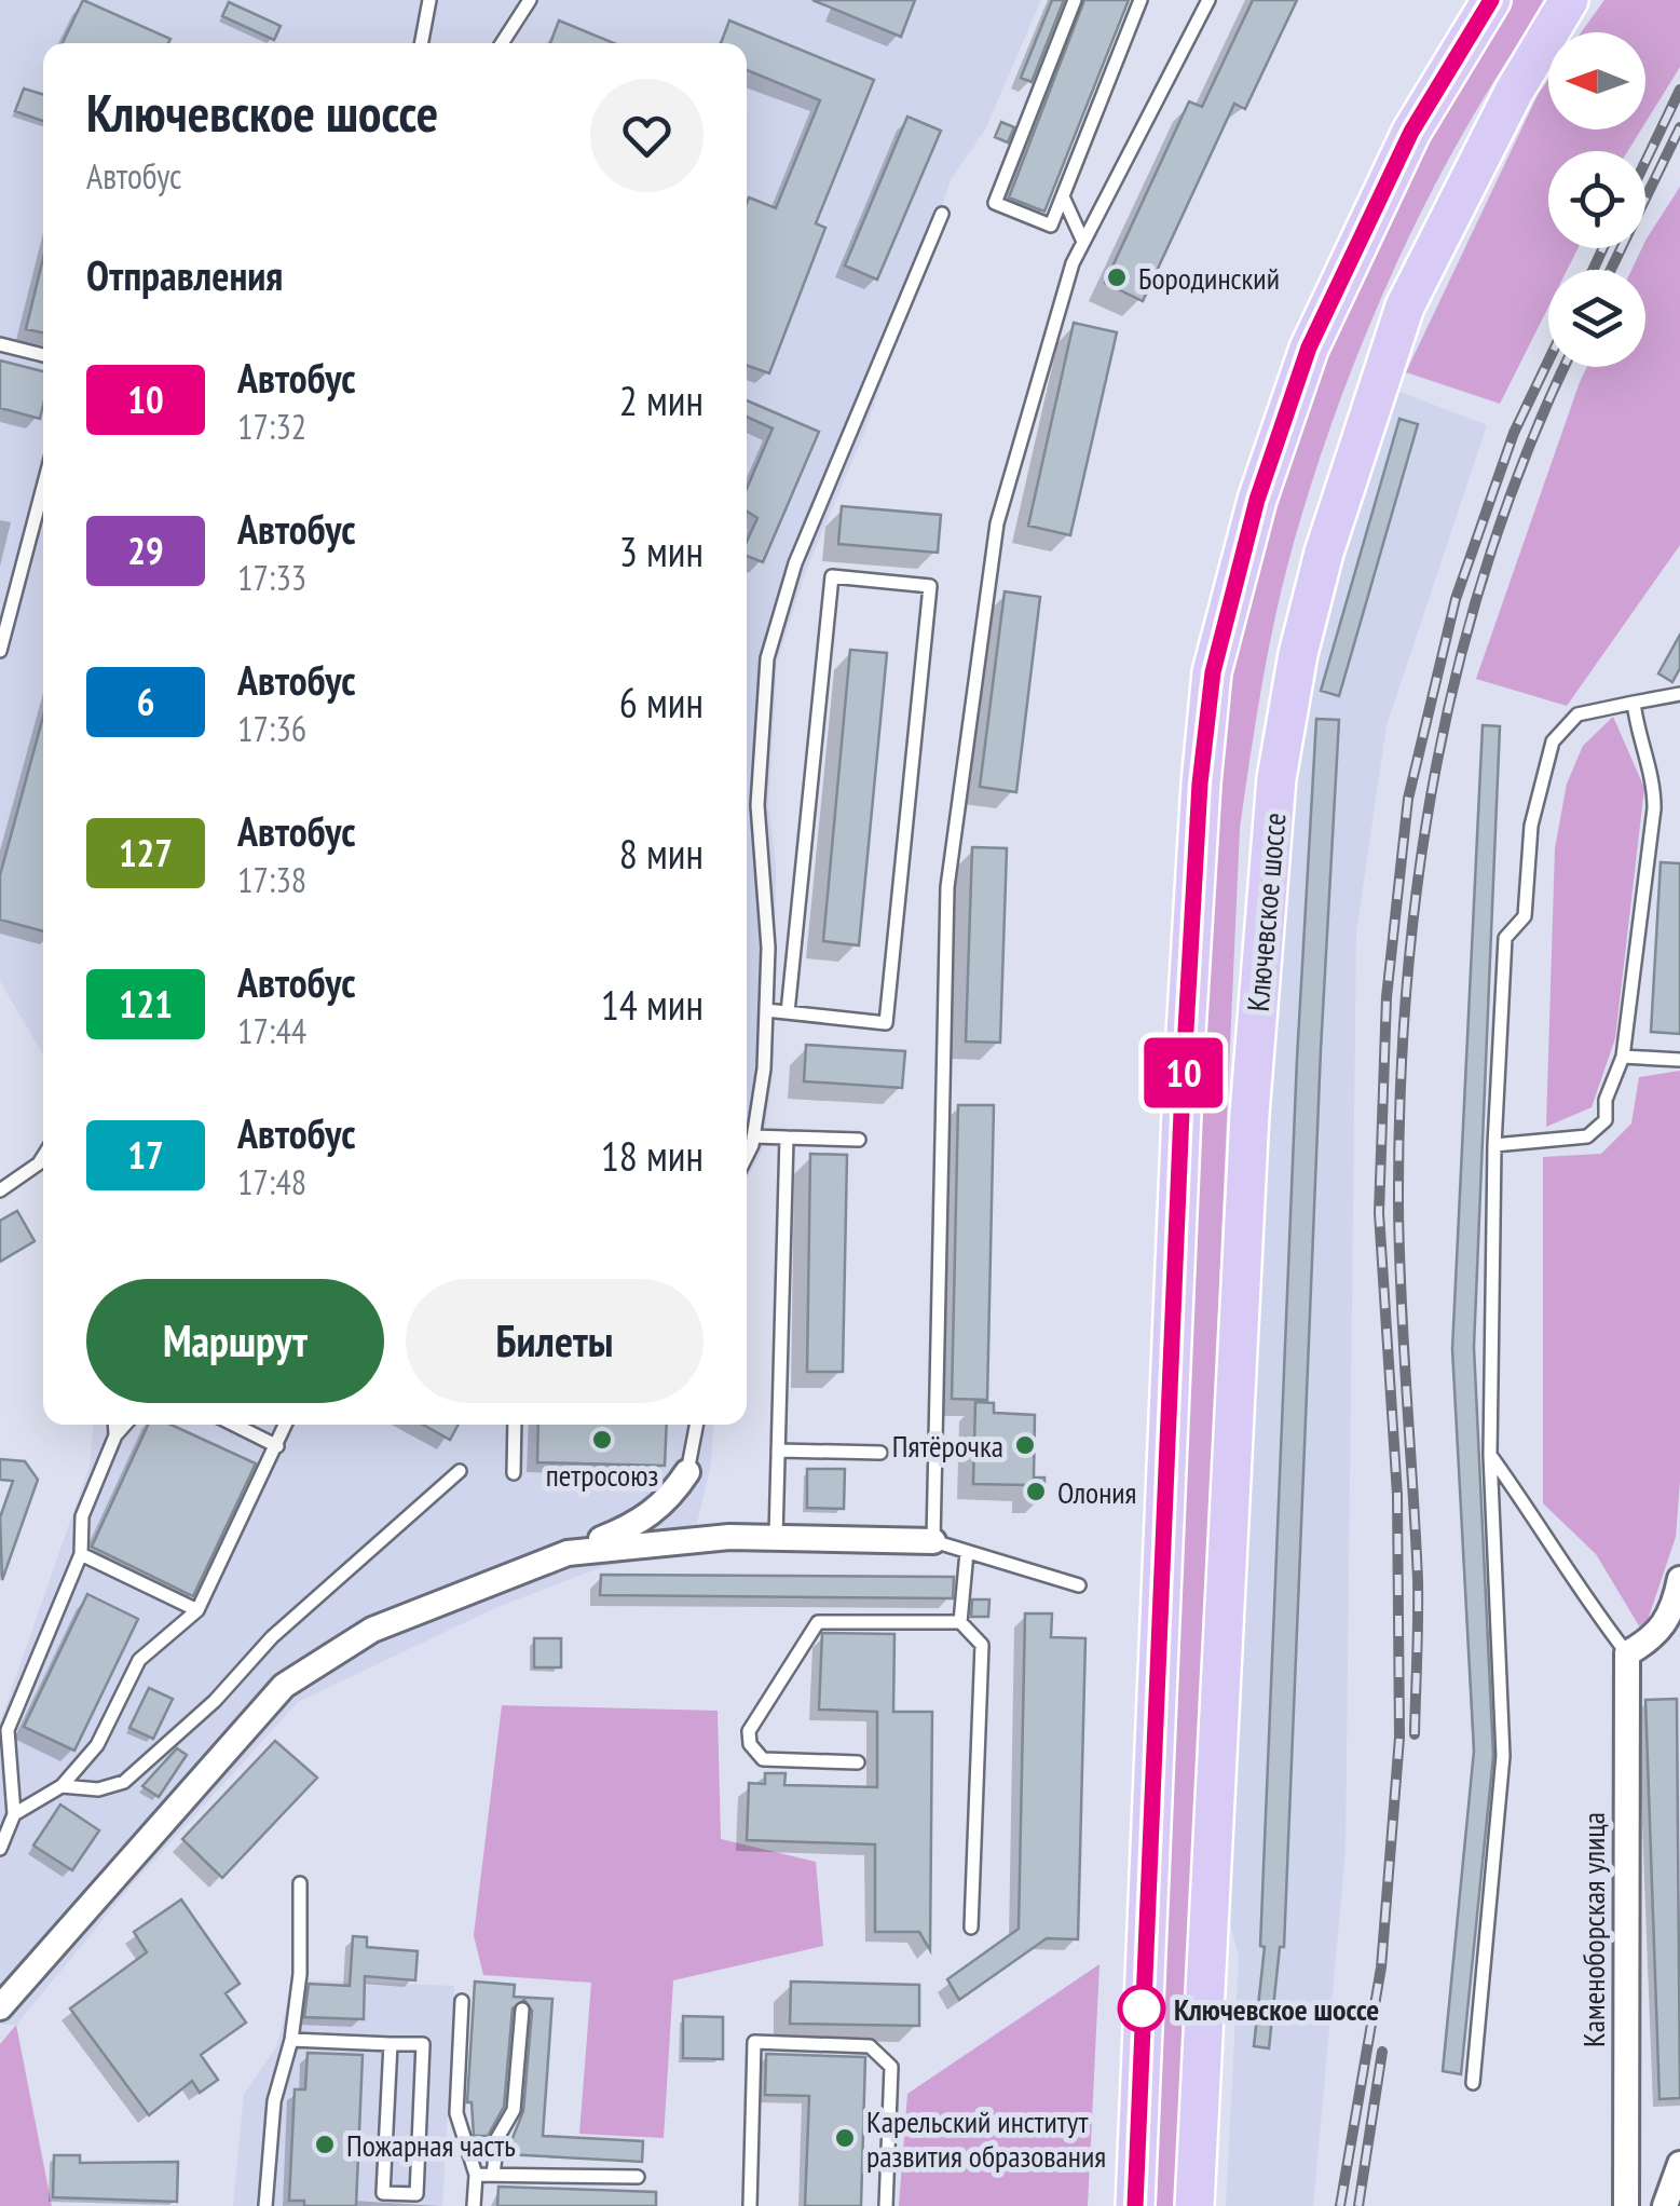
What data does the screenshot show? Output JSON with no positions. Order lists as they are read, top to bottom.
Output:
{
  "streets": {
    "main road": ["Ключевское шоссе"],
    "street": ["Каменоборская улица"]
  },
  "places": [
    "Бородинский",
    "петросоюз",
    "Пятёрочка",
    "Олония",
    "Ключевское шоссе",
    "Карельский институт развития образования",
    "Пожарная часть"
  ],
  "lines": ["bus line 10"],
  "north": "left",
  "page": {
    "on_map": "10",
    "heading": [
      ["Ключевское шоссе", "Автобус"],
      "Отправления"
    ],
    "list": [
      {
        "mark": "10",
        "name": "Автобус",
        "note": "17:32",
        "value": "2 мин"
      },
      {
        "mark": "29",
        "name": "Автобус",
        "note": "17:33",
        "value": "3 мин"
      },
      {
        "mark": "6",
        "name": "Автобус",
        "note": "17:36",
        "value": "6 мин"
      },
      {
        "mark": "127",
        "name": "Автобус",
        "note": "17:38",
        "value": "8 мин"
      },
      {
        "mark": "121",
        "name": "Автобус",
        "note": "17:44",
        "value": "14 мин"
      },
      {
        "mark": "17",
        "name": "Автобус",
        "note": "17:48",
        "value": "18 мин"
      }
    ],
    "buttons": ["Маршрут", "Билеты"]
  }
}
